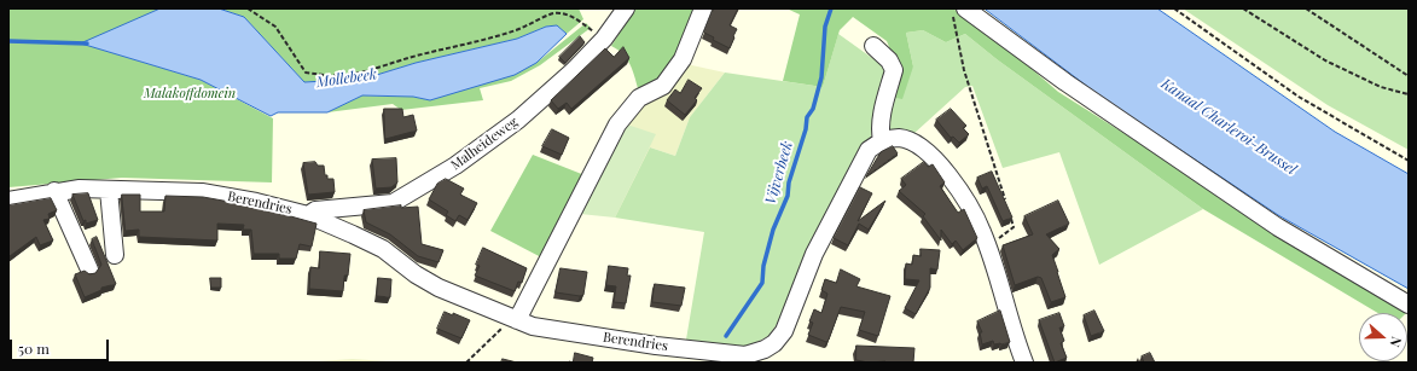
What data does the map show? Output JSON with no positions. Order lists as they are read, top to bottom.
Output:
{
  "streets": {
    "street": ["Malheideweg", "Berendries"]
  },
  "crossings": [
    ["Malheideweg", "Berendries"]
  ],
  "water": ["Mollebeek", "Kanaal Charleroi-Brussel", "Vijverbeek"],
  "parks": ["Malakoffdomein"],
  "scale_bar": "50 m",
  "north": "right"
}
